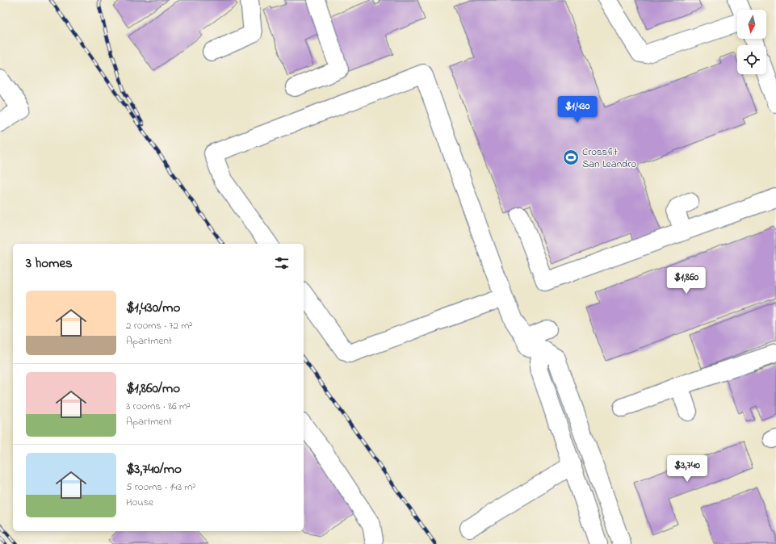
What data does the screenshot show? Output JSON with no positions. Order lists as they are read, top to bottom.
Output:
{
  "places": {
    "sports": ["Crossfit San Leandro"]
  },
  "north": "bottom",
  "page": {
    "price": ["$1,430", "$1,860", "$3,740"],
    "heading": "3 homes",
    "list": [
      {
        "name": "$1,430/mo",
        "note": "2 rooms · 72 m² · Apartment"
      },
      {
        "name": "$1,860/mo",
        "note": "3 rooms · 86 m² · Apartment"
      },
      {
        "name": "$3,740/mo",
        "note": "5 rooms · 143 m² · House"
      }
    ]
  }
}
